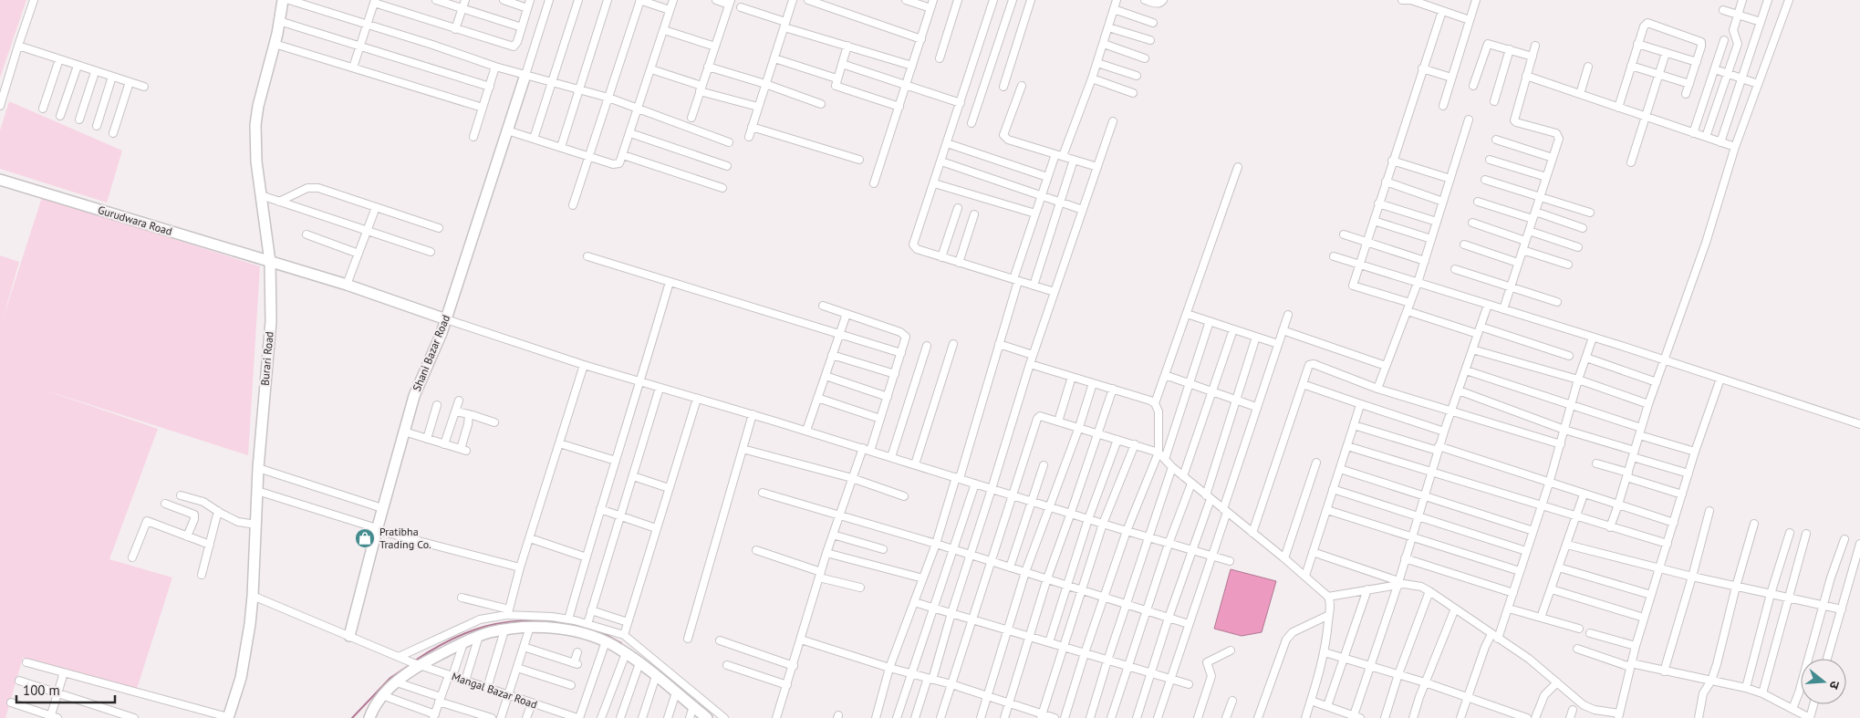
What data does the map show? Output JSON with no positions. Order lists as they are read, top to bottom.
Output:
{
  "streets": {
    "street": [
      "Gurudwara Road",
      "Shani Bazar Road",
      "Burari Road",
      "Mangal Bazar Road"
    ]
  },
  "crossings": [
    ["Gurudwara Road", "Shani Bazar Road"],
    ["Gurudwara Road", "Burari Road"],
    ["Shani Bazar Road", "Mangal Bazar Road"],
    ["Burari Road", "Mangal Bazar Road"]
  ],
  "places": {
    "shop": ["Pratibha Trading Co."]
  },
  "scale_bar": "100 m",
  "north": "right"
}
